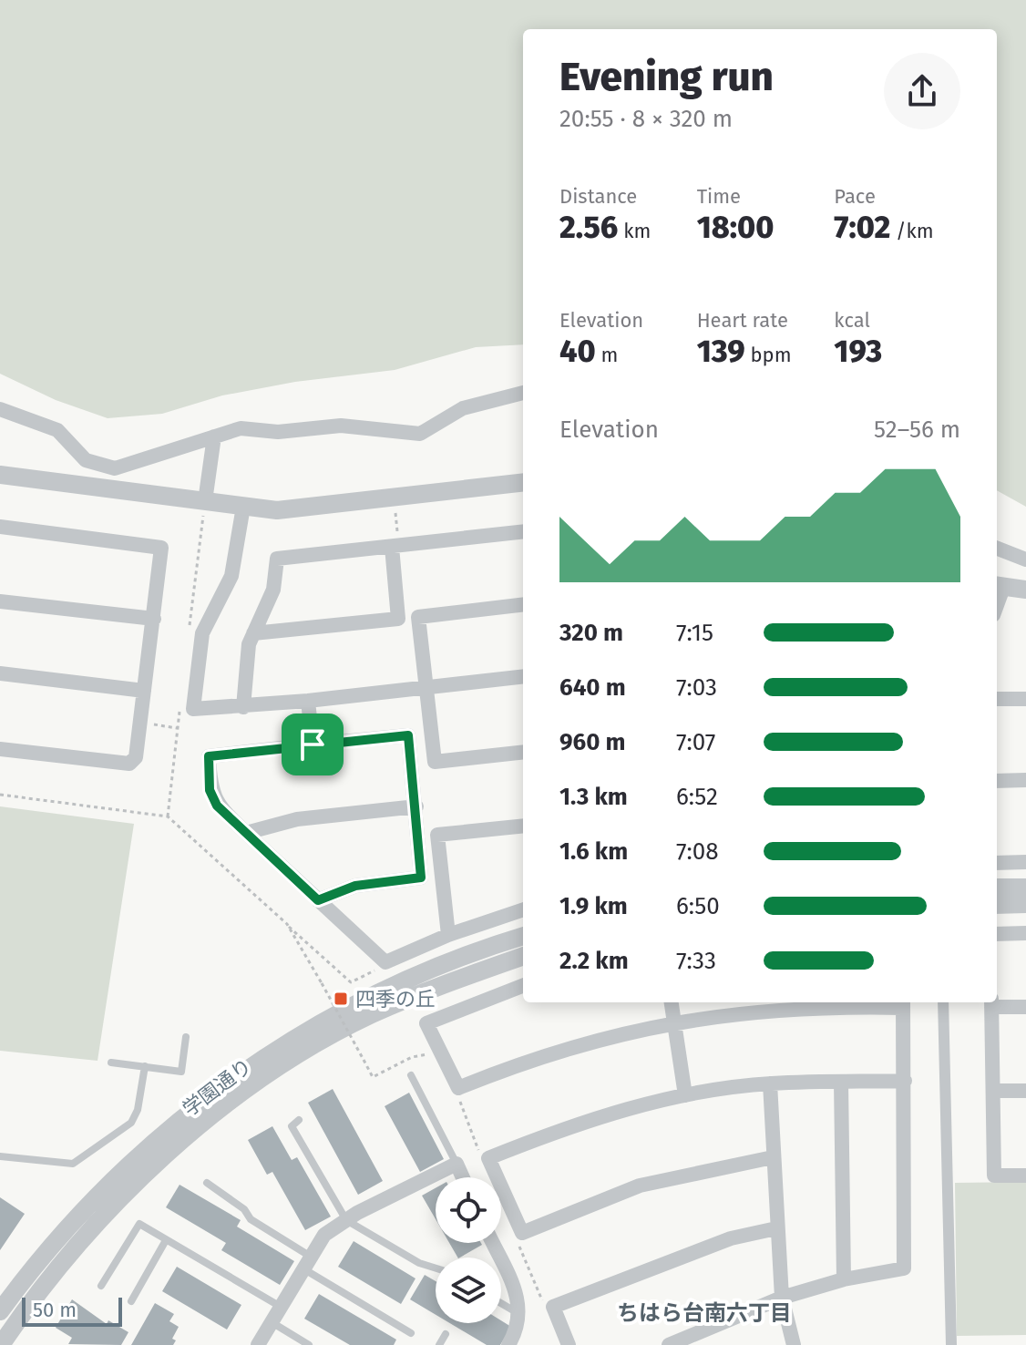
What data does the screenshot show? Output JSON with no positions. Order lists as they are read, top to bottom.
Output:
{
  "streets": {
    "street": ["学園通り"]
  },
  "districts": ["ちはら台南六丁目"],
  "places": {
    "transit": ["四季の丘"]
  },
  "scale_bar": "50 m",
  "page": {
    "heading": ["Evening run", "20:55 · 8 × 320 m"],
    "stats": [
      ["Distance", "2.56 km"],
      ["Time", "18:00"],
      ["Pace", "7:02 /km"],
      ["Elevation", "40 m"],
      ["Heart rate", "139 bpm"],
      ["kcal", "193"]
    ],
    "chart": ["Elevation", "52–56 m"],
    "list": [
      {
        "name": "320 m",
        "note": "7:15"
      },
      {
        "name": "640 m",
        "note": "7:03"
      },
      {
        "name": "960 m",
        "note": "7:07"
      },
      {
        "name": "1.3 km",
        "note": "6:52"
      },
      {
        "name": "1.6 km",
        "note": "7:08"
      },
      {
        "name": "1.9 km",
        "note": "6:50"
      },
      {
        "name": "2.2 km",
        "note": "7:33"
      }
    ],
    "scale": "50 m"
  }
}
